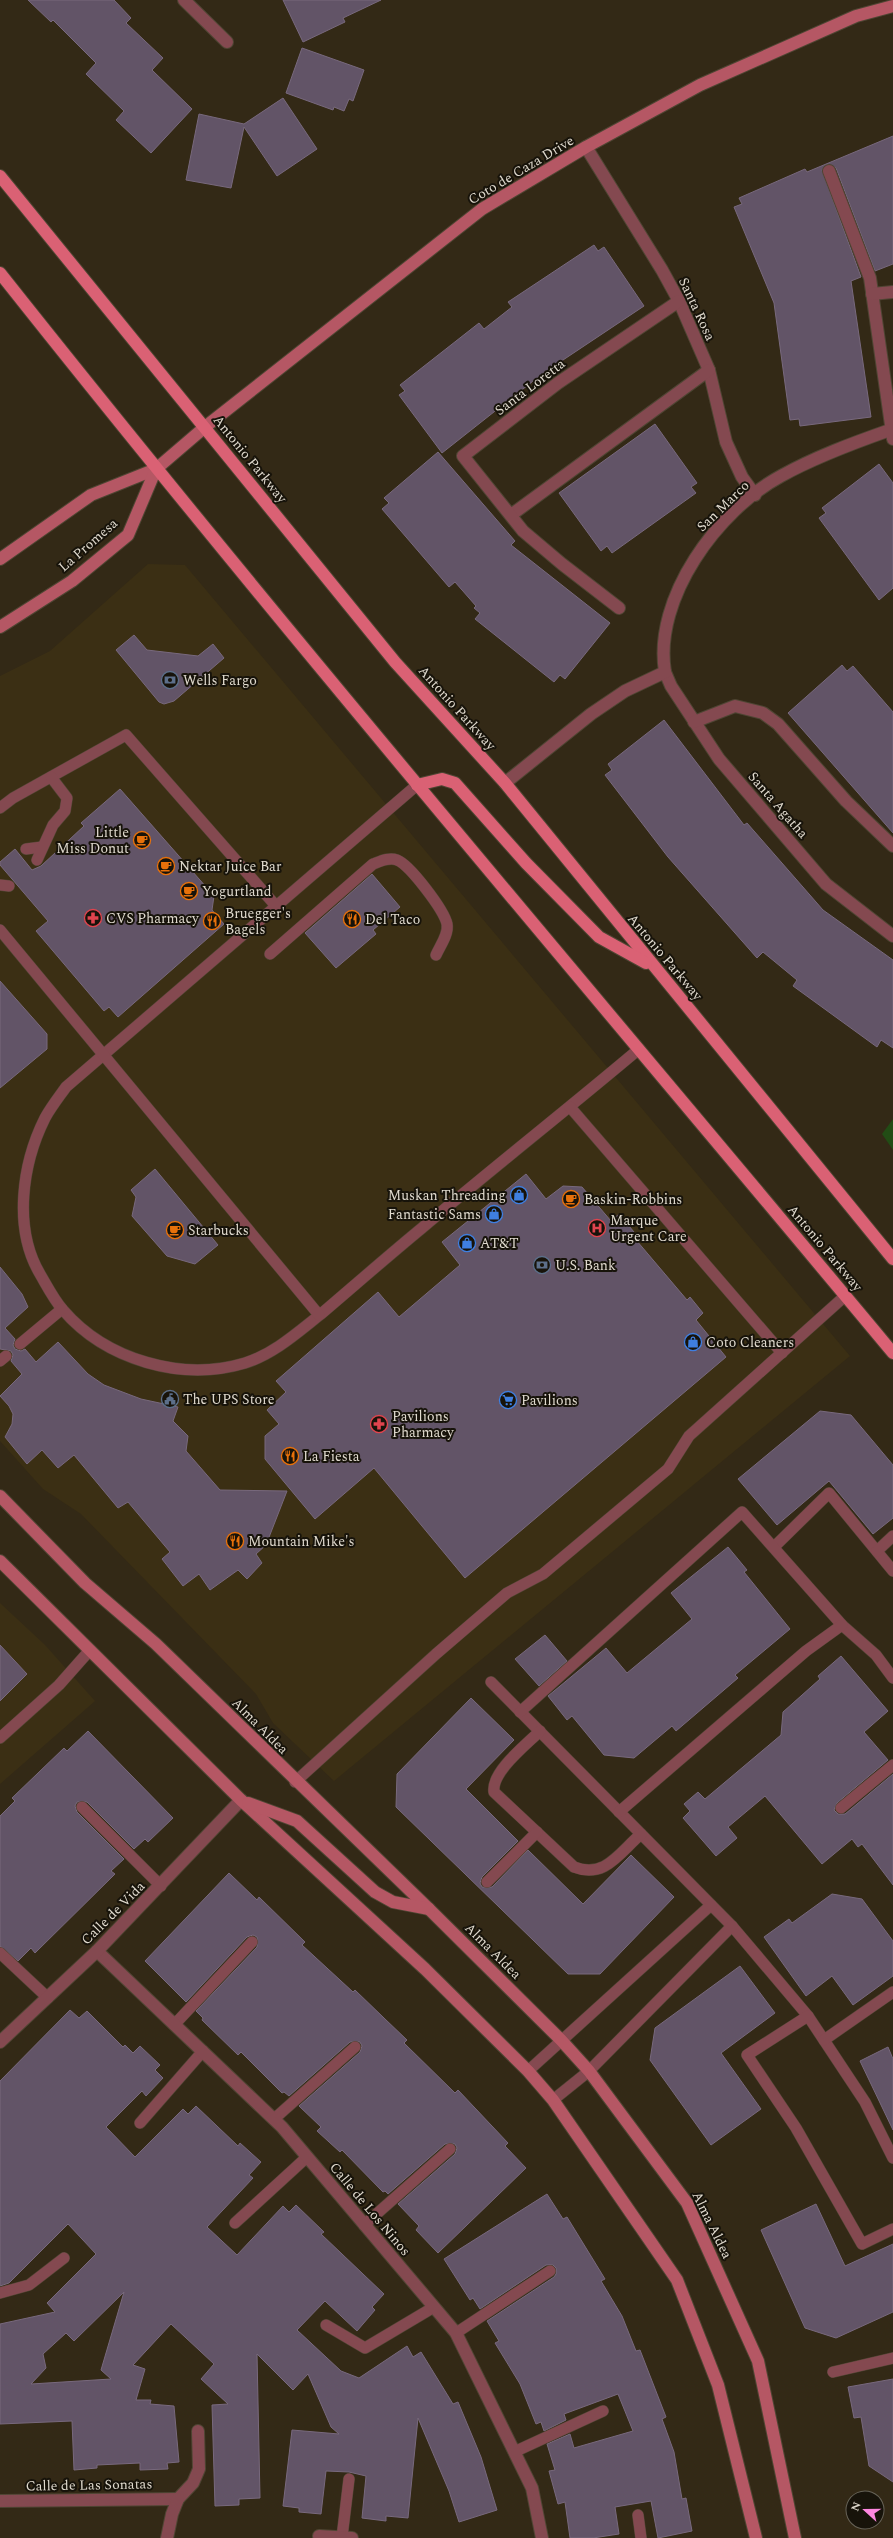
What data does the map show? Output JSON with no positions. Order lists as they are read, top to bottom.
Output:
{
  "streets": {
    "main road": [
      "Coto de Caza Drive",
      "Antonio Parkway",
      "La Promesa",
      "Alma Aldea"
    ],
    "street": [
      "Santa Rosa",
      "Santa Loretta",
      "San Marco",
      "Santa Agatha",
      "Calle de Vida",
      "Calle de Los Ninos",
      "Calle de Las Sonatas"
    ]
  },
  "crossings": [
    ["Coto de Caza Drive", "Santa Rosa"],
    ["Coto de Caza Drive", "Antonio Parkway"],
    ["Coto de Caza Drive", "La Promesa"],
    ["Santa Rosa", "Santa Loretta"],
    ["Santa Rosa", "San Marco"],
    ["Antonio Parkway", "La Promesa"],
    ["San Marco", "Santa Agatha"],
    ["Calle de Vida", "Calle de Los Ninos"]
  ],
  "places": {
    "bank": ["Wells Fargo", "U.S. Bank"],
    "cafe": [
      "Little Miss Donut",
      "Nektar Juice Bar",
      "Yogurtland",
      "Baskin-Robbins",
      "Starbucks"
    ],
    "pharmacy": ["CVS Pharmacy", "Pavilions Pharmacy"],
    "restaurant": [
      "Del Taco",
      "Bruegger's Bagels",
      "La Fiesta",
      "Mountain Mike's"
    ],
    "shop": [
      "Muskan Threading",
      "Fantastic Sams",
      "AT&T",
      "Coto Cleaners"
    ],
    "hospital": ["Marque Urgent Care"],
    "public building": ["The UPS Store"],
    "supermarket": ["Pavilions"]
  },
  "north": "left"
}
